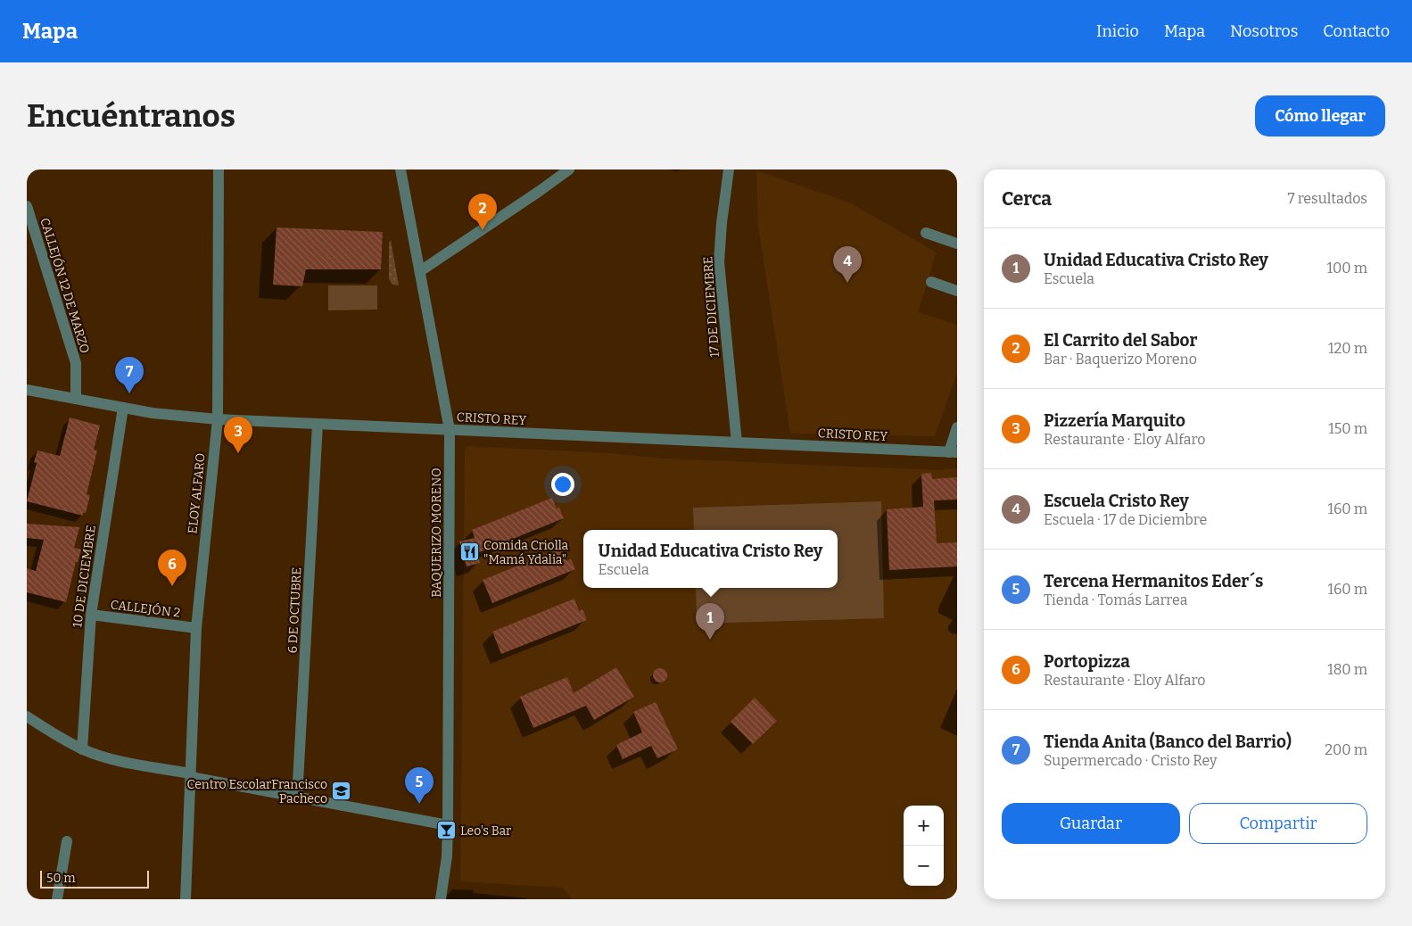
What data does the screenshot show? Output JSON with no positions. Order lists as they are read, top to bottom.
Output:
{
  "streets": {
    "street": [
      "CALLEJÓN 12 DE MARZO",
      "17 DE DICIEMBRE",
      "CRISTO REY",
      "ELOY ALFARO",
      "BAQUERIZO MORENO",
      "10 DE DICIEMBRE",
      "CALLEJÓN 2",
      "6 DE OCTUBRE"
    ]
  },
  "crossings": [
    ["CALLEJÓN 12 DE MARZO", "CRISTO REY"],
    ["17 DE DICIEMBRE", "CRISTO REY"],
    ["CRISTO REY", "ELOY ALFARO"],
    ["CRISTO REY", "BAQUERIZO MORENO"],
    ["CRISTO REY", "10 DE DICIEMBRE"],
    ["CRISTO REY", "6 DE OCTUBRE"],
    ["ELOY ALFARO", "CALLEJÓN 2"],
    ["10 DE DICIEMBRE", "CALLEJÓN 2"]
  ],
  "places": {
    "restaurant": ["Comida Criolla \"Mamá Ydalia\""],
    "school or university": ["Centro EscolarFrancisco Pacheco"],
    "bar": ["Leo's Bar"]
  },
  "scale_bar": "50 m",
  "page": {
    "header": "Mapa",
    "nav": [
      "Inicio",
      "Mapa",
      "Nosotros",
      "Contacto"
    ],
    "buttons": [
      "Cómo llegar",
      ["Guardar", "Compartir"]
    ],
    "title": "Encuéntranos",
    "heading": ["Cerca", "7 resultados"],
    "pins": [
      "2",
      "4",
      "7",
      "3",
      "6",
      "1",
      "5"
    ],
    "list": [
      {
        "mark": "1",
        "name": "Unidad Educativa Cristo Rey",
        "note": "Escuela",
        "value": "100 m"
      },
      {
        "mark": "2",
        "name": "El Carrito del Sabor",
        "note": "Bar · Baquerizo Moreno",
        "value": "120 m"
      },
      {
        "mark": "3",
        "name": "Pizzería Marquito",
        "note": "Restaurante · Eloy Alfaro",
        "value": "150 m"
      },
      {
        "mark": "4",
        "name": "Escuela Cristo Rey",
        "note": "Escuela · 17 de Diciembre",
        "value": "160 m"
      },
      {
        "mark": "5",
        "name": "Tercena Hermanitos Eder´s",
        "note": "Tienda · Tomás Larrea",
        "value": "160 m"
      },
      {
        "mark": "6",
        "name": "Portopizza",
        "note": "Restaurante · Eloy Alfaro",
        "value": "180 m"
      },
      {
        "mark": "7",
        "name": "Tienda Anita (Banco del Barrio)",
        "note": "Supermercado · Cristo Rey",
        "value": "200 m"
      }
    ],
    "popup": ["Unidad Educativa Cristo Rey", "Escuela"],
    "map_buttons": ["+", "−"],
    "scale": "50 m"
  }
}
